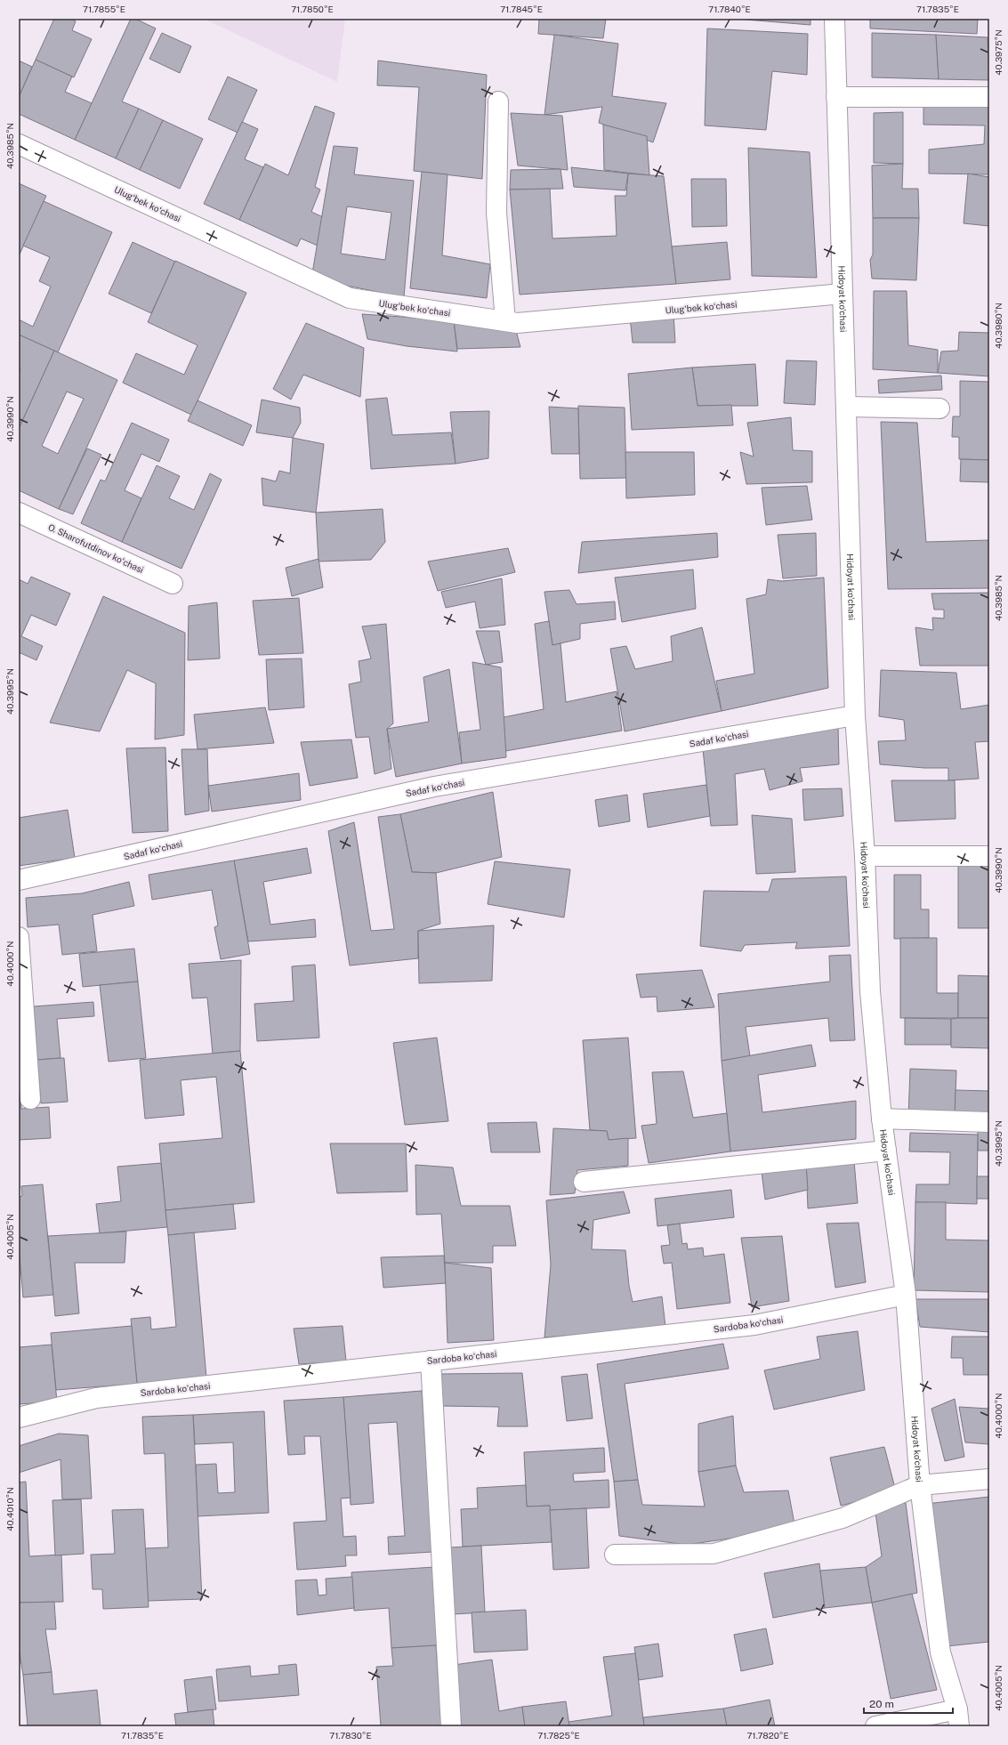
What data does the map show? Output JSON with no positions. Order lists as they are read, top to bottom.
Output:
{
  "streets": {
    "street": [
      "Ulugʻbek koʻchasi",
      "Hidoyat ko'chasi",
      "O. Sharofutdinov koʻchasi",
      "Sadaf koʻchasi",
      "Sardoba koʻchasi"
    ]
  },
  "crossings": [
    ["Ulugʻbek koʻchasi", "Hidoyat ko'chasi"],
    ["Hidoyat ko'chasi", "Sadaf koʻchasi"],
    ["Hidoyat ko'chasi", "Sardoba koʻchasi"]
  ],
  "scale_bar": "20 m",
  "coordinates": [
    "71.7855°E",
    "71.7850°E",
    "71.7845°E",
    "71.7840°E",
    "71.7835°E",
    "40.3975°N",
    "40.3985°N",
    "40.3980°N",
    "40.3990°N",
    "40.3995°N",
    "40.4000°N",
    "40.4005°N",
    "40.4010°N",
    "71.7830°E",
    "71.7825°E",
    "71.7820°E"
  ]
}
